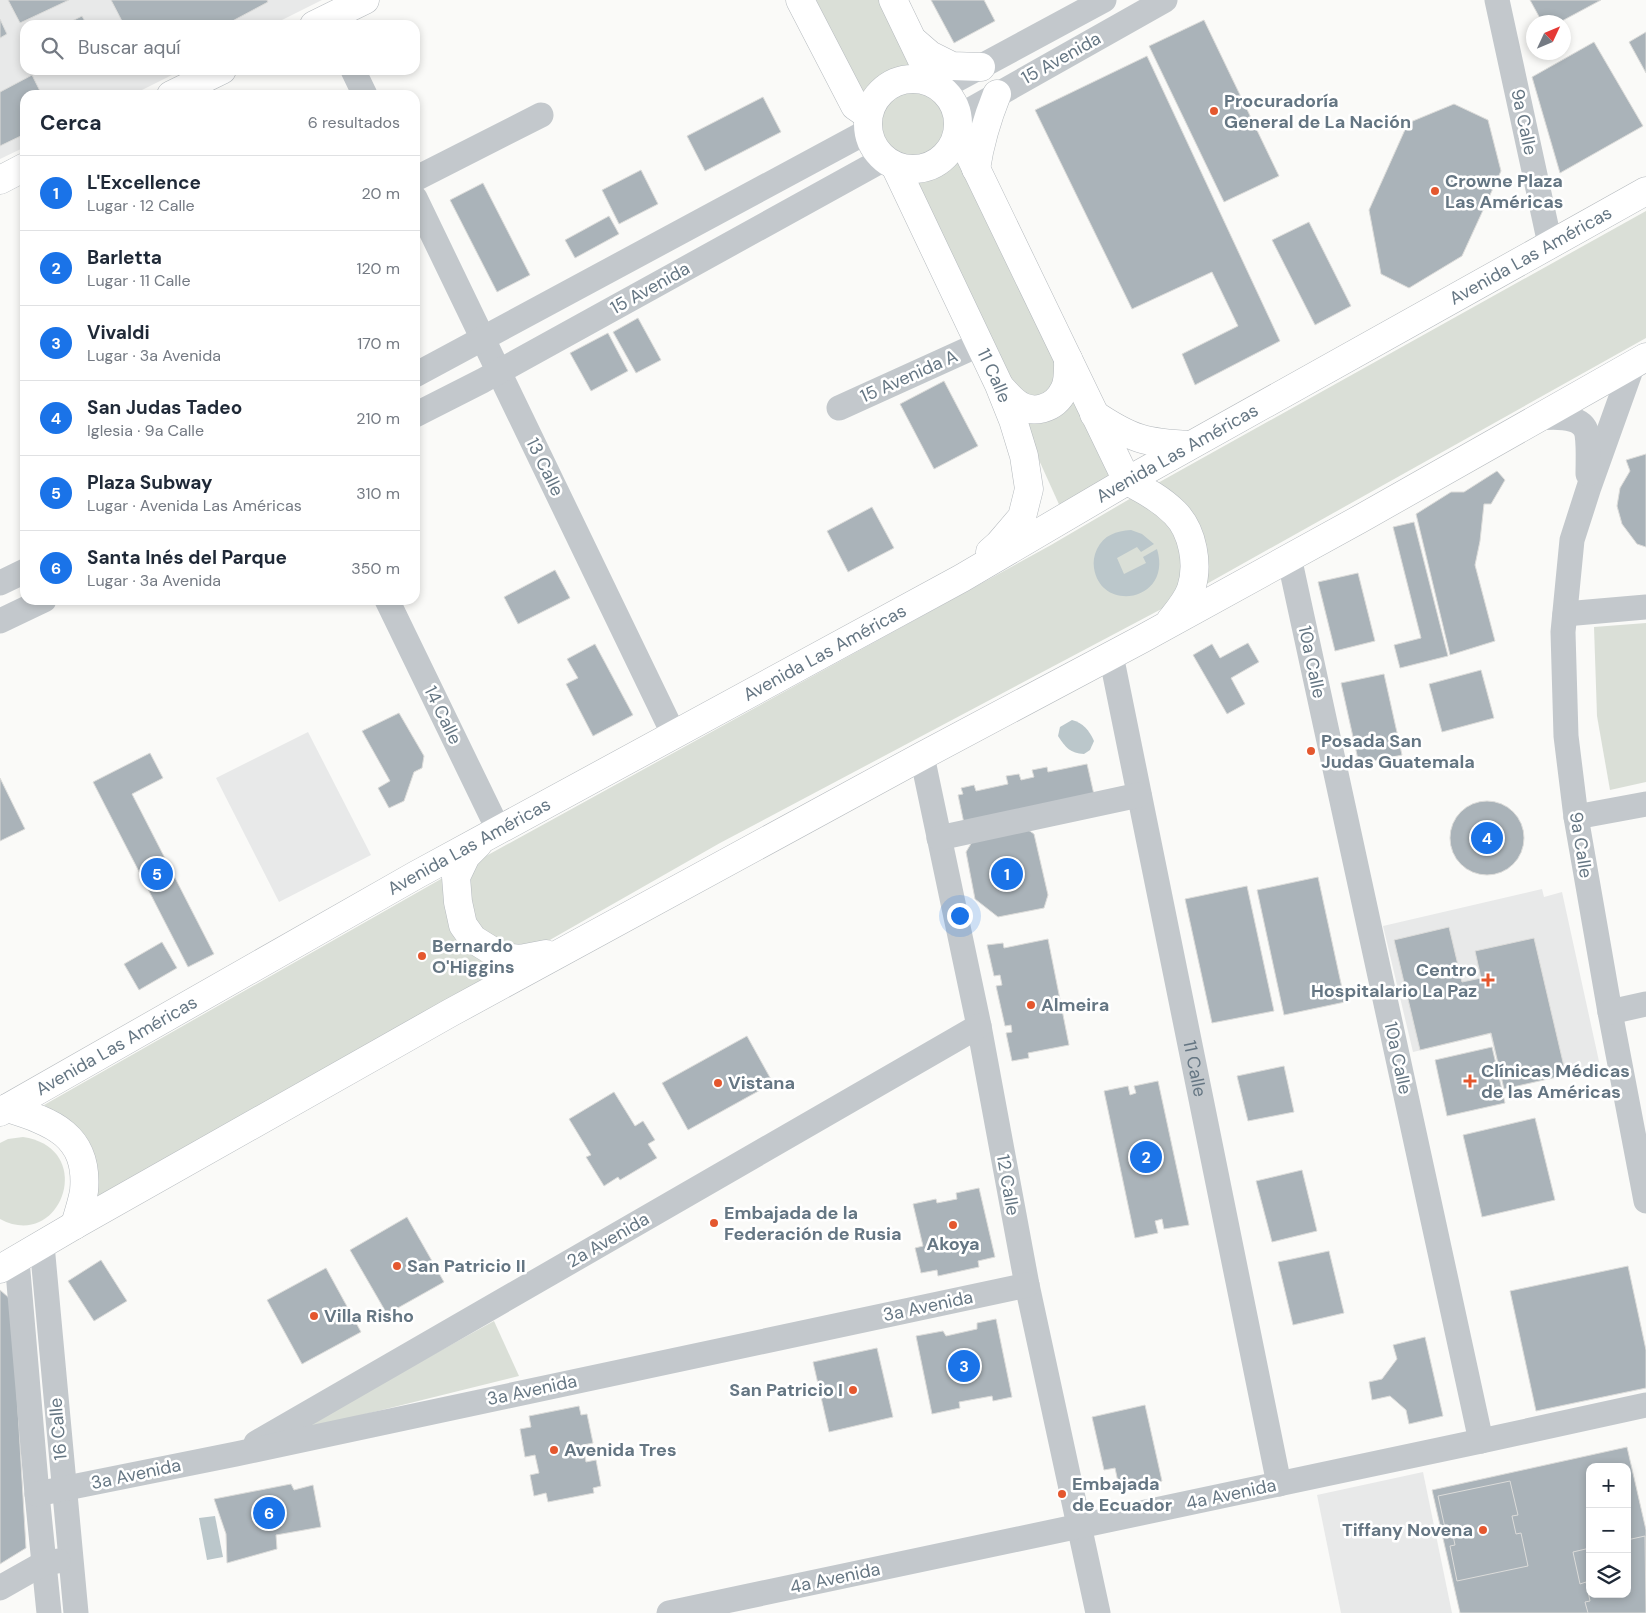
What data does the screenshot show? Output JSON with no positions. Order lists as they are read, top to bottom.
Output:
{
  "streets": {
    "main road": ["Avenida Las Américas", "11 Calle"],
    "street": [
      "15 Avenida",
      "9a Calle",
      "15 Avenida A",
      "13 Calle",
      "10a Calle",
      "14 Calle",
      "12 Calle",
      "2a Avenida",
      "3a Avenida",
      "16 Calle",
      "4a Avenida"
    ]
  },
  "crossings": [
    ["15 Avenida", "11 Calle"],
    ["15 Avenida", "13 Calle"],
    ["9a Calle", "Avenida Las Américas"],
    ["Avenida Las Américas", "11 Calle"],
    ["Avenida Las Américas", "13 Calle"],
    ["Avenida Las Américas", "14 Calle"],
    ["15 Avenida A", "11 Calle"],
    ["11 Calle", "4a Avenida"],
    ["10a Calle", "4a Avenida"],
    ["12 Calle", "2a Avenida"],
    ["12 Calle", "3a Avenida"],
    ["12 Calle", "4a Avenida"],
    ["2a Avenida", "3a Avenida"],
    ["3a Avenida", "16 Calle"]
  ],
  "places": {
    "other": [
      "Procuradoría General de La Nación",
      "Crowne Plaza Las Américas",
      "Posada San Judas Guatemala",
      "Bernardo O'Higgins",
      "Almeira",
      "Vistana",
      "Embajada de la Federación de Rusia",
      "Akoya",
      "San Patricio II",
      "Villa Risho",
      "San Patricio I",
      "Avenida Tres",
      "Embajada de Ecuador",
      "Tiffany Novena"
    ],
    "health": ["Centro Hospitalario La Paz", "Clínicas Médicas de las Américas"]
  },
  "north": "top right",
  "page": {
    "search": "Buscar aquí",
    "heading": ["Cerca", "6 resultados"],
    "list": [
      {
        "mark": "1",
        "name": "L'Excellence",
        "note": "Lugar · 12 Calle",
        "value": "20 m"
      },
      {
        "mark": "2",
        "name": "Barletta",
        "note": "Lugar · 11 Calle",
        "value": "120 m"
      },
      {
        "mark": "3",
        "name": "Vivaldi",
        "note": "Lugar · 3a Avenida",
        "value": "170 m"
      },
      {
        "mark": "4",
        "name": "San Judas Tadeo",
        "note": "Iglesia · 9a Calle",
        "value": "210 m"
      },
      {
        "mark": "5",
        "name": "Plaza Subway",
        "note": "Lugar · Avenida Las Américas",
        "value": "310 m"
      },
      {
        "mark": "6",
        "name": "Santa Inés del Parque",
        "note": "Lugar · 3a Avenida",
        "value": "350 m"
      }
    ],
    "pins": [
      "4",
      "1",
      "5",
      "2",
      "3",
      "6"
    ],
    "map_buttons": ["+", "−"]
  }
}
